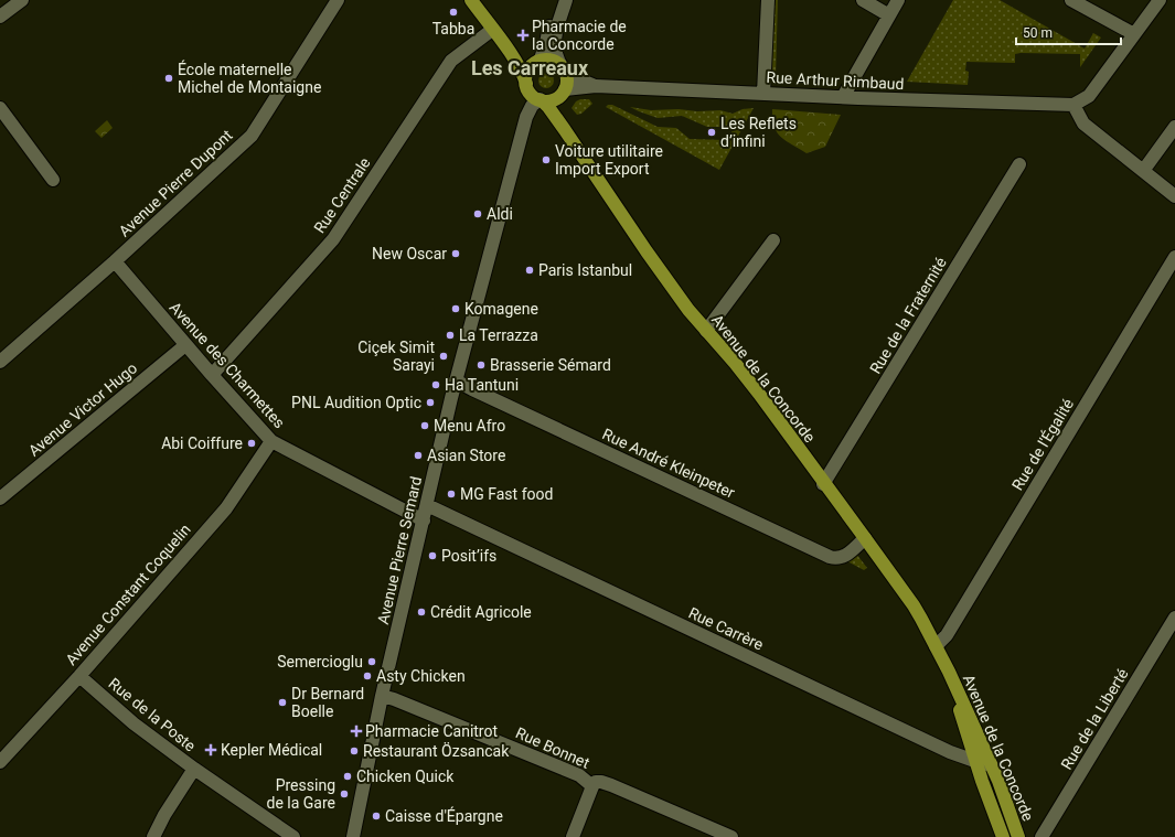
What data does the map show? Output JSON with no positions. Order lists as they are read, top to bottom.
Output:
{
  "streets": {
    "main road": ["Avenue de la Concorde"],
    "street": [
      "Rue Arthur Rimbaud",
      "Avenue Pierre Dupont",
      "Rue Centrale",
      "Rue de la Fraternité",
      "Avenue des Charmettes",
      "Avenue Victor Hugo",
      "Rue de l'Égalité",
      "Rue André Kleinpeter",
      "Avenue Pierre Semard",
      "Avenue Constant Coquelin",
      "Rue Carrère",
      "Rue de la Poste",
      "Rue de la Liberté",
      "Rue Bonnet"
    ]
  },
  "crossings": [
    ["Avenue Pierre Dupont", "Avenue des Charmettes"],
    ["Rue Centrale", "Avenue des Charmettes"],
    ["Rue de la Fraternité", "Avenue de la Concorde"],
    ["Avenue des Charmettes", "Avenue Victor Hugo"],
    ["Avenue des Charmettes", "Avenue Pierre Semard"],
    ["Avenue des Charmettes", "Avenue Constant Coquelin"],
    ["Avenue de la Concorde", "Rue de l'Égalité"],
    ["Avenue de la Concorde", "Rue André Kleinpeter"],
    ["Avenue de la Concorde", "Avenue Pierre Semard"],
    ["Avenue de la Concorde", "Rue Carrère"],
    ["Rue André Kleinpeter", "Avenue Pierre Semard"],
    ["Avenue Pierre Semard", "Rue Carrère"],
    ["Avenue Pierre Semard", "Rue Bonnet"],
    ["Avenue Constant Coquelin", "Rue de la Poste"]
  ],
  "districts": ["Les Carreaux"],
  "places": {
    "other": [
      "Tabba",
      "École maternelle Michel de Montaigne",
      "Les Reflets d’infini",
      "Voiture utilitaire Import Export",
      "Aldi",
      "New Oscar",
      "Paris Istanbul",
      "Komagene",
      "La Terrazza",
      "Ciçek Simit Sarayi",
      "Brasserie Sémard",
      "Ha Tantuni",
      "PNL Audition Optic",
      "Menu Afro",
      "Abi Coiffure",
      "Asian Store",
      "MG Fast food",
      "Posit’ifs",
      "Crédit Agricole",
      "Semercioglu",
      "Asty Chicken",
      "Dr Bernard Boelle",
      "Restaurant Özsancak",
      "Chicken Quick",
      "Pressing de la Gare",
      "Caisse d'Épargne"
    ],
    "health": ["Pharmacie de la Concorde", "Pharmacie Canitrot", "Kepler Médical"]
  },
  "scale_bar": "50 m"
}
